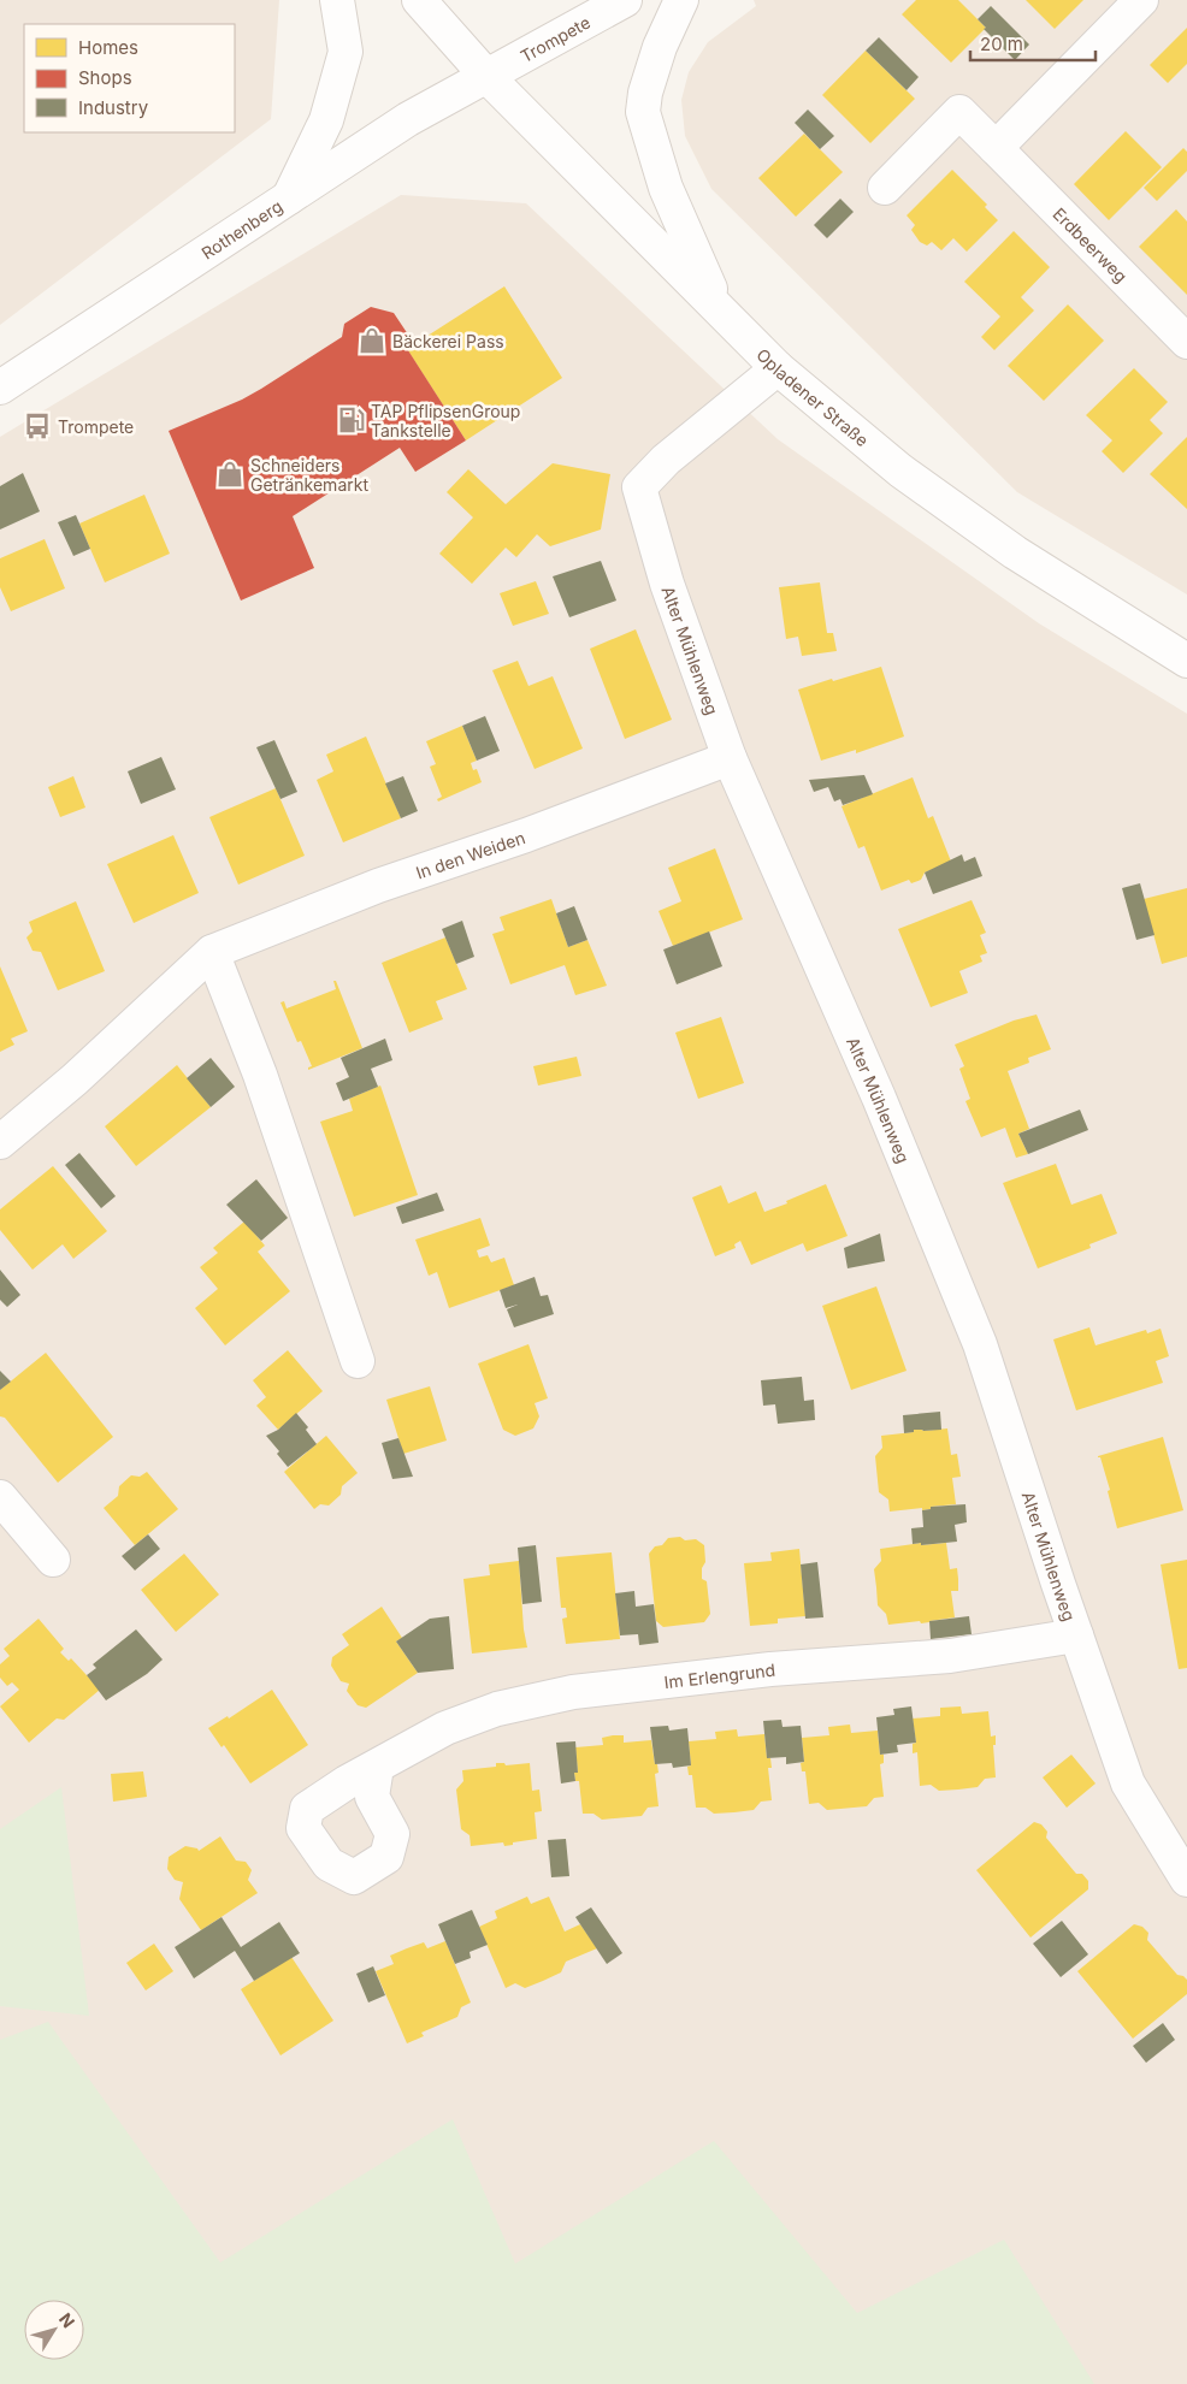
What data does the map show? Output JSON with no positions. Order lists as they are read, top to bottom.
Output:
{
  "streets": {
    "street": [
      "Trompete",
      "Rothenberg",
      "Erdbeerweg",
      "Opladener Straße",
      "Alter Mühlenweg",
      "In den Weiden",
      "Im Erlengrund"
    ]
  },
  "crossings": [
    ["Trompete", "Rothenberg"],
    ["Trompete", "Opladener Straße"],
    ["Rothenberg", "Opladener Straße"],
    ["Opladener Straße", "Alter Mühlenweg"],
    ["Alter Mühlenweg", "In den Weiden"],
    ["Alter Mühlenweg", "Im Erlengrund"]
  ],
  "places": {
    "shop": ["Bäckerei Pass", "Schneiders Getränkemarkt"],
    "fuel station": ["TAP PflipsenGroup Tankstelle"],
    "bus stop": ["Trompete"]
  },
  "legend": ["Homes", "Shops", "Industry"],
  "scale_bar": "20 m",
  "north": "top right"
}
